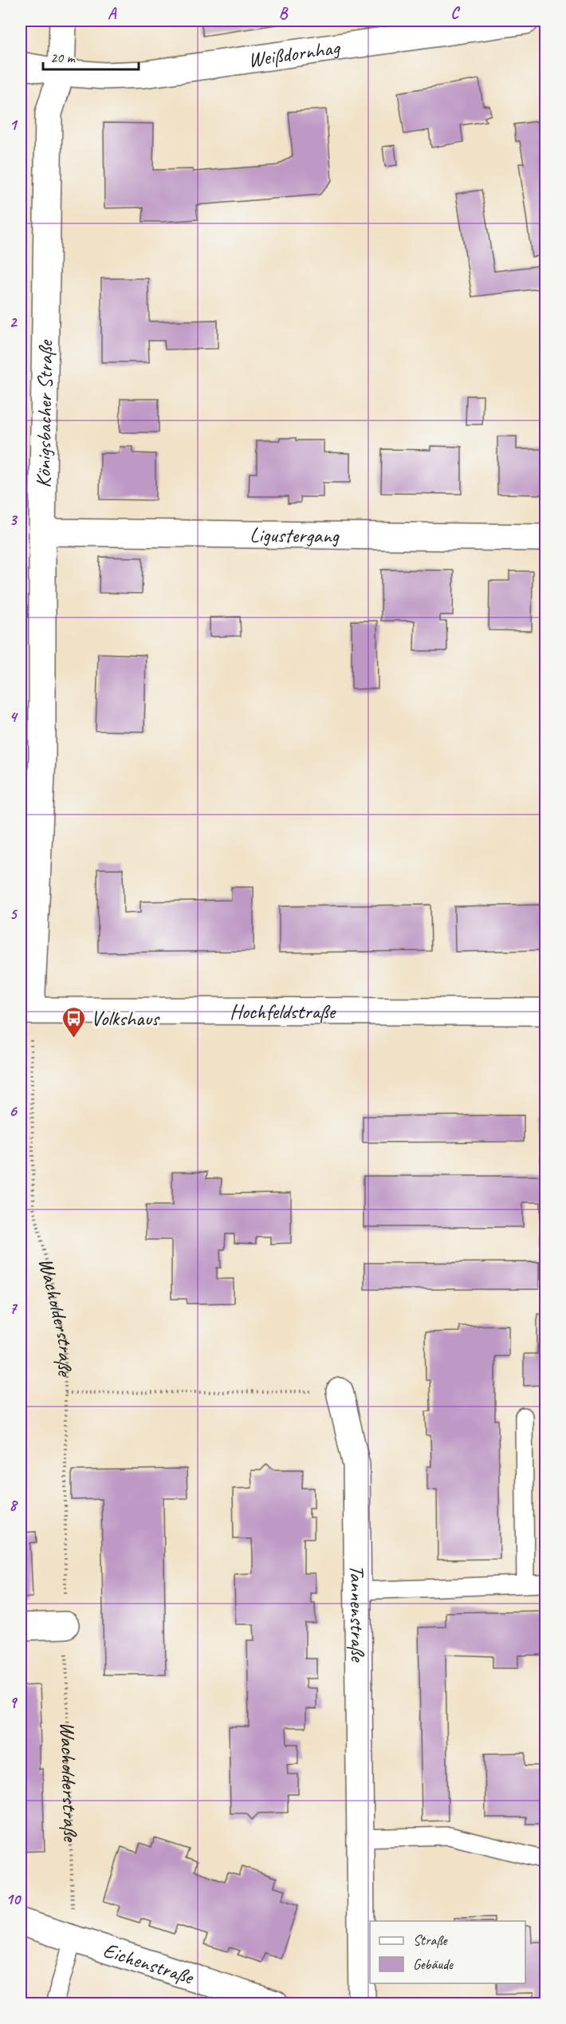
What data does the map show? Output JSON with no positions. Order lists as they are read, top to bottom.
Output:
{
  "streets": {
    "street": [
      "Weißdornhag",
      "Königsbacher Straße",
      "Ligustergang",
      "Hochfeldstraße",
      "Tannenstraße",
      "Eichenstraße"
    ],
    "path": ["Wacholderstraße"]
  },
  "crossings": [
    ["Weißdornhag", "Königsbacher Straße"],
    ["Königsbacher Straße", "Ligustergang"],
    ["Königsbacher Straße", "Hochfeldstraße"],
    ["Königsbacher Straße", "Wacholderstraße"],
    ["Hochfeldstraße", "Wacholderstraße"],
    ["Wacholderstraße", "Eichenstraße"]
  ],
  "places": {
    "bus stop": ["Volkshaus"]
  },
  "legend": ["Straße", "Gebäude"],
  "scale_bar": "20 m",
  "grid": {
    "columns": ["A", "B", "C"],
    "rows": [
      "1",
      "2",
      "3",
      "4",
      "5",
      "6",
      "7",
      "8",
      "9",
      "10"
    ]
  }
}
